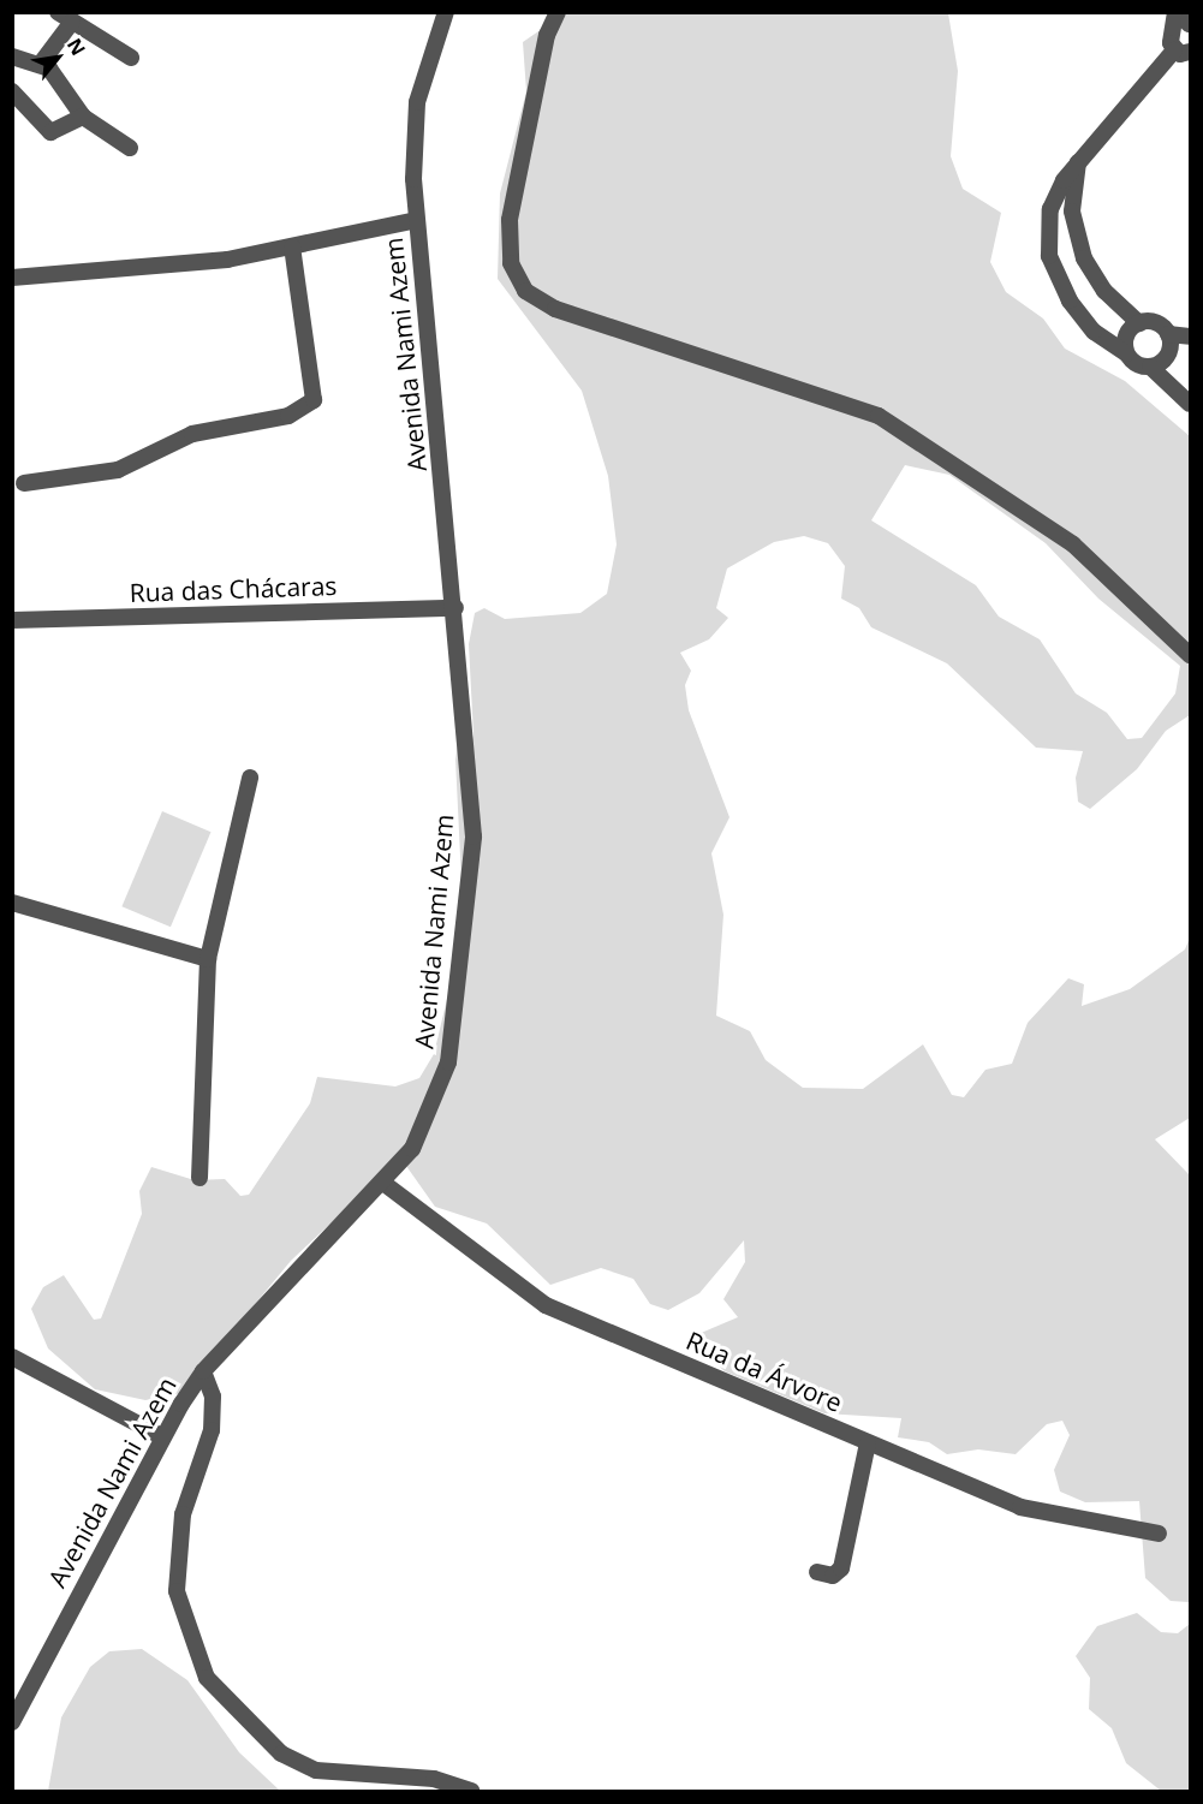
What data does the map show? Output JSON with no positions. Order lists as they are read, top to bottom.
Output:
{
  "streets": {
    "street": ["Avenida Nami Azem", "Rua das Chácaras", "Rua da Árvore"]
  },
  "crossings": [
    ["Avenida Nami Azem", "Rua das Chácaras"],
    ["Avenida Nami Azem", "Rua da Árvore"]
  ],
  "north": "top right"
}
